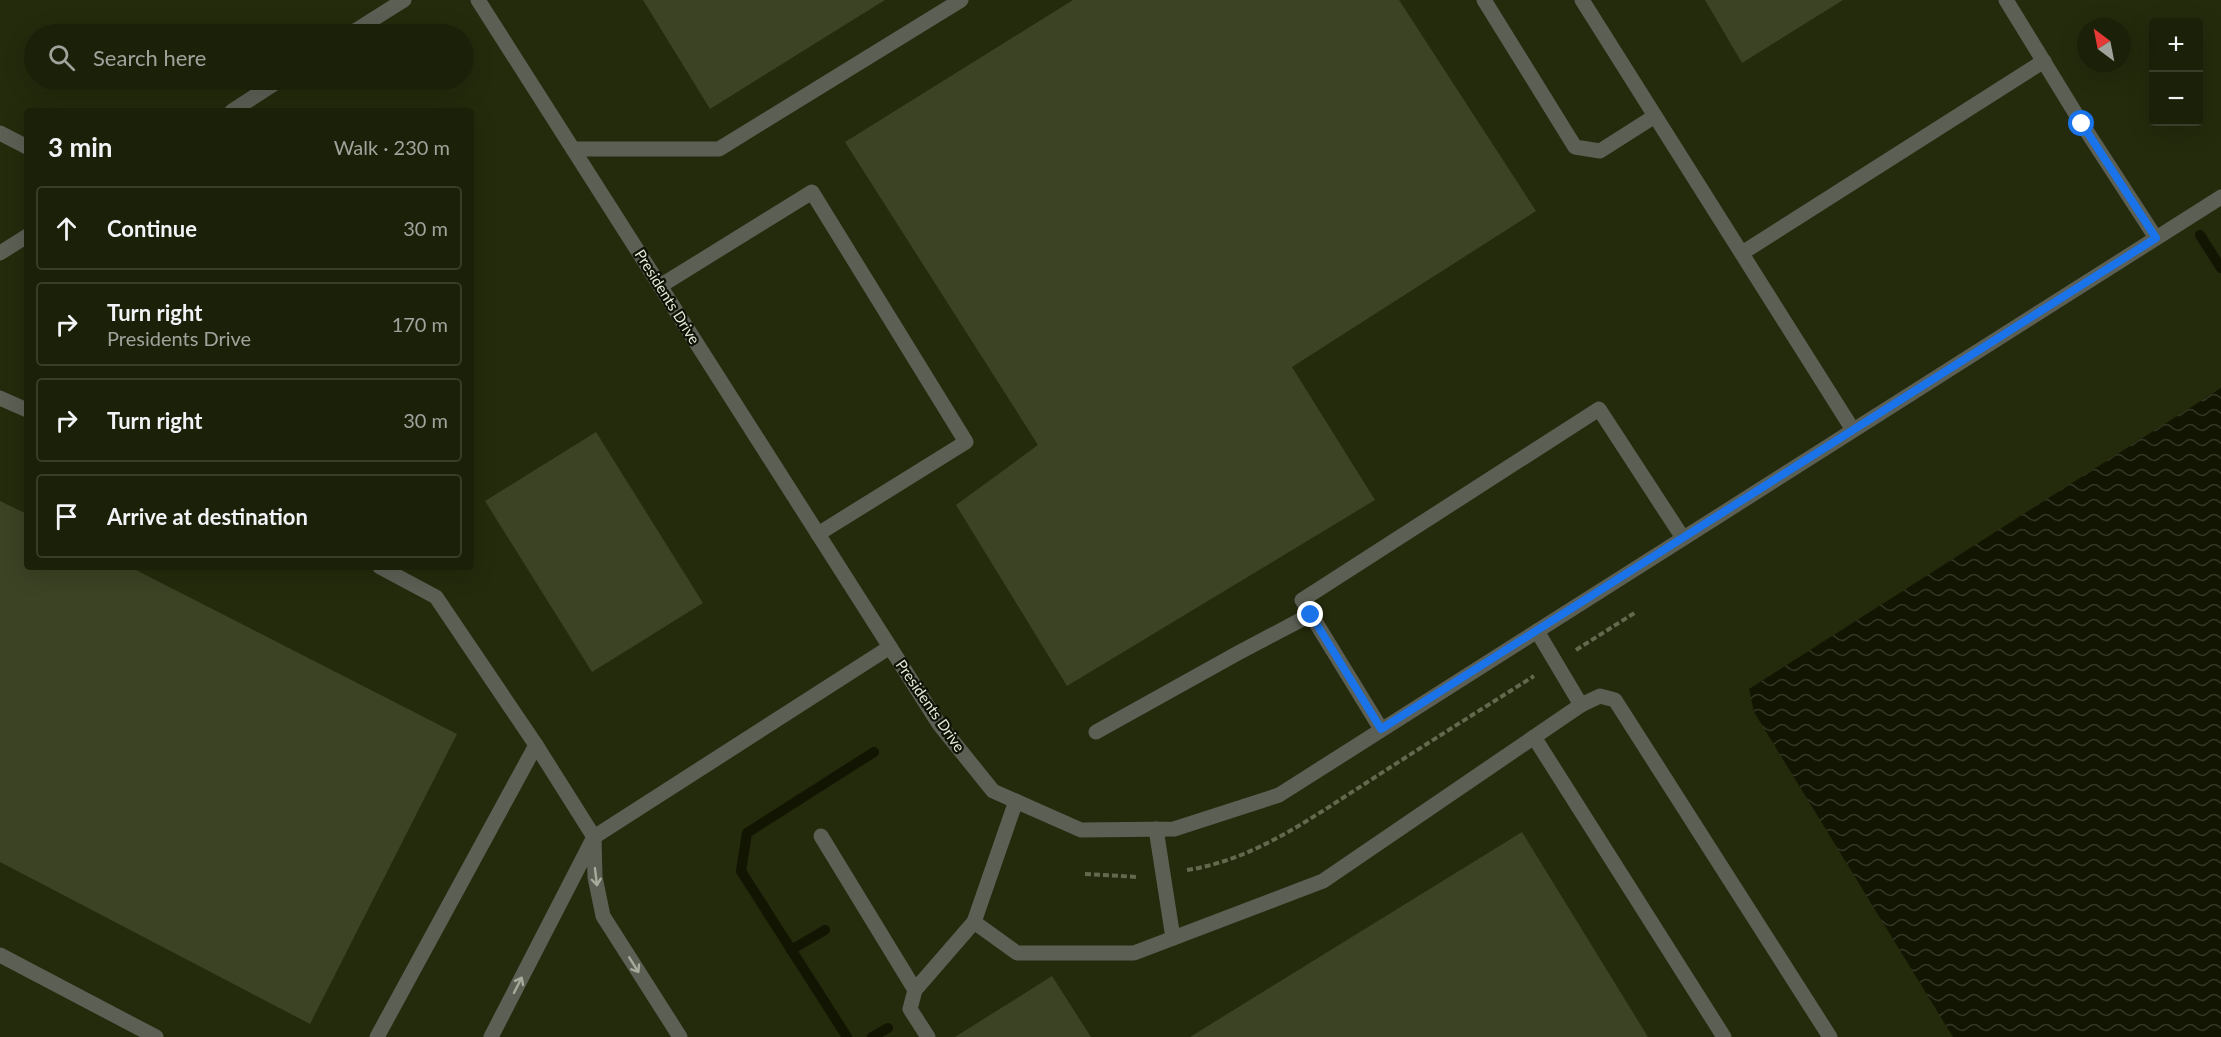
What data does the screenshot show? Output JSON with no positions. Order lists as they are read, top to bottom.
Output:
{
  "streets": {
    "street": ["Presidents Drive"]
  },
  "north": "top left",
  "page": {
    "map_buttons": ["+", "−"],
    "search": "Search here",
    "heading": ["3 min", "Walk · 230 m"],
    "list": [
      ["Continue", "30 m"],
      ["Turn right", "Presidents Drive", "170 m"],
      ["Turn right", "30 m"],
      "Arrive at destination"
    ]
  }
}
